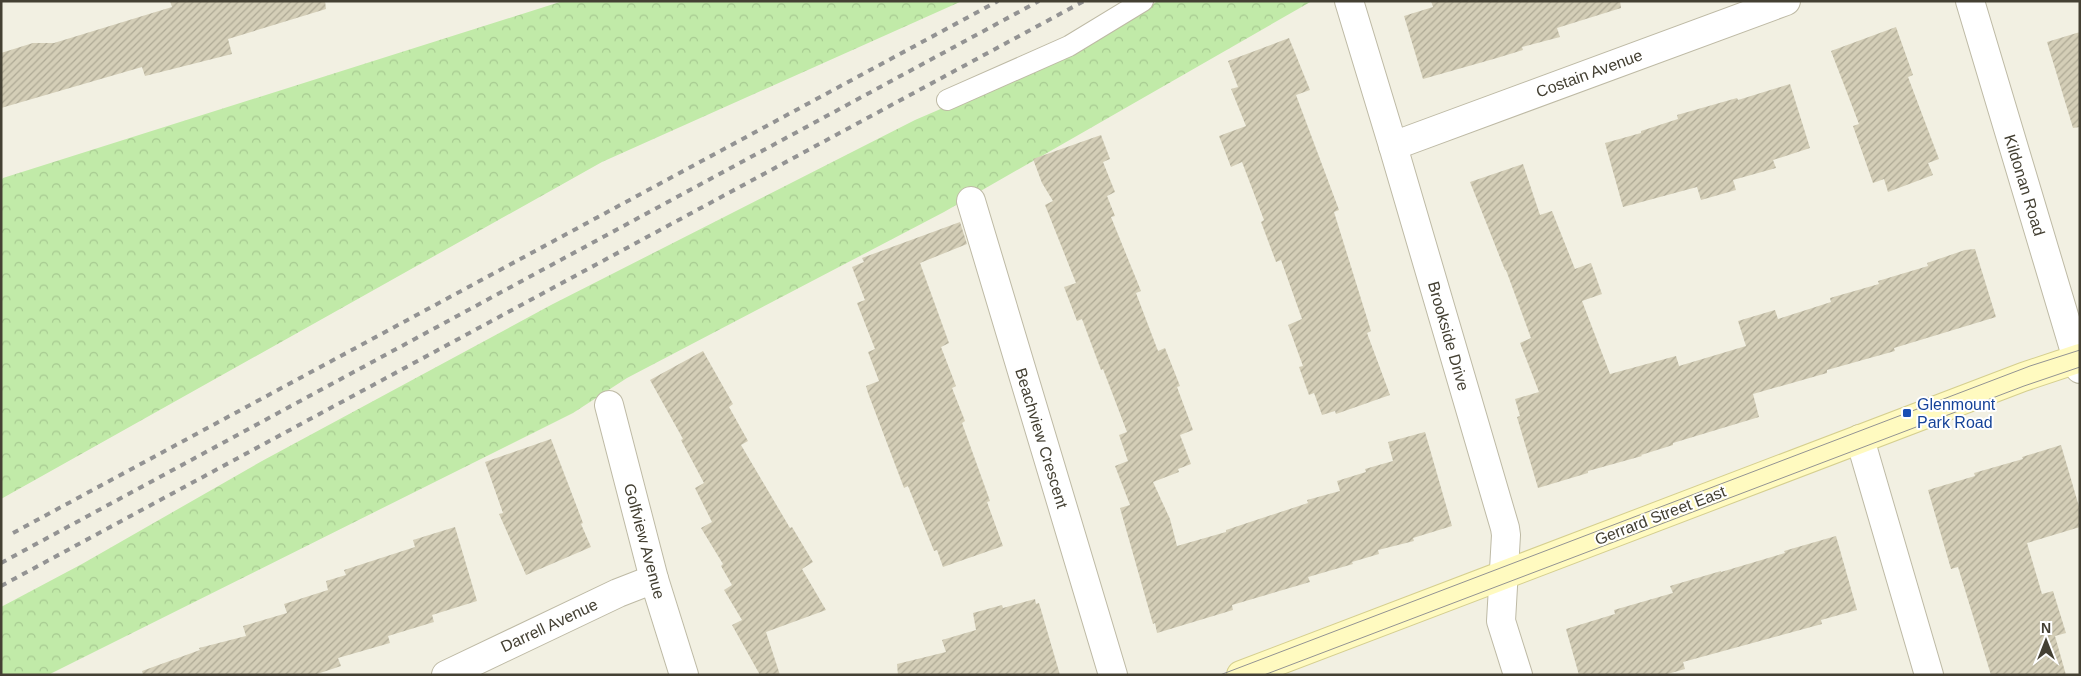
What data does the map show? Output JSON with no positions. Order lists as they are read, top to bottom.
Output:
{
  "streets": {
    "main road": ["Gerrard Street East"],
    "street": [
      "Costain Avenue",
      "Kildonan Road",
      "Brookside Drive",
      "Beachview Crescent",
      "Golfview Avenue",
      "Darrell Avenue"
    ]
  },
  "crossings": [
    ["Costain Avenue", "Brookside Drive"],
    ["Kildonan Road", "Gerrard Street East"],
    ["Brookside Drive", "Gerrard Street East"],
    ["Golfview Avenue", "Darrell Avenue"]
  ],
  "places": {
    "transit": ["Glenmount Park Road"]
  },
  "north": "top"
}
